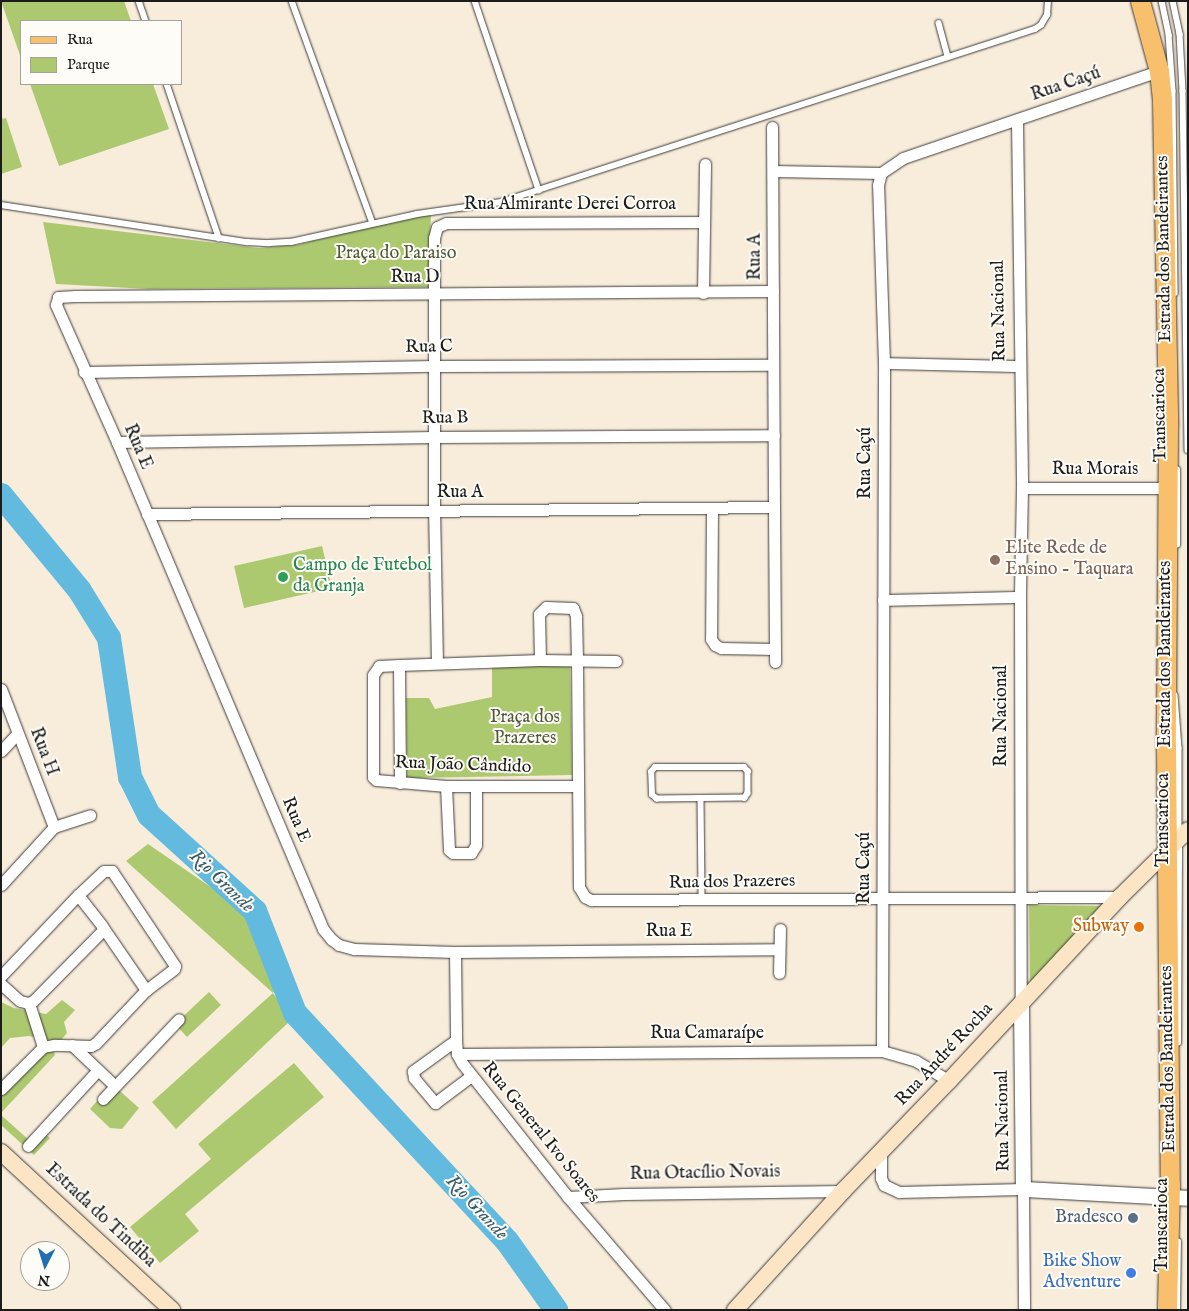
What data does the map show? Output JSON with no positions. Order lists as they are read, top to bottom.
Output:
{
  "streets": {
    "main road": ["Estrada dos Bandeirantes", "Rua André Rocha", "Estrada do Tindiba"],
    "street": [
      "Rua Caçú",
      "Rua Almirante Derei Corroa",
      "Rua A",
      "Rua D",
      "Rua Nacional",
      "Rua C",
      "Rua B",
      "Rua E",
      "Rua Morais",
      "Rua H",
      "Rua João Cândido",
      "Rua dos Prazeres",
      "Rua Camaraípe",
      "Rua General Ivo Soares",
      "Rua Otacílio Novais"
    ],
    "lane": ["Transcarioca"]
  },
  "crossings": [
    ["Rua Caçú", "Estrada dos Bandeirantes"],
    ["Rua Caçú", "Rua Nacional"],
    ["Rua Caçú", "Rua dos Prazeres"],
    ["Rua Caçú", "Rua Camaraípe"],
    ["Rua Almirante Derei Corroa", "Rua D"],
    ["Estrada dos Bandeirantes", "Transcarioca"],
    ["Estrada dos Bandeirantes", "Rua Morais"],
    ["Estrada dos Bandeirantes", "Rua André Rocha"],
    ["Rua A", "Rua D"],
    ["Rua A", "Rua C"],
    ["Rua A", "Rua B"],
    ["Rua A", "Rua E"],
    ["Rua D", "Rua E"],
    ["Rua Nacional", "Rua Morais"],
    ["Rua Nacional", "Rua dos Prazeres"],
    ["Rua Nacional", "Rua André Rocha"],
    ["Rua C", "Rua E"],
    ["Transcarioca", "Rua André Rocha"],
    ["Rua B", "Rua E"],
    ["Rua E", "Rua General Ivo Soares"],
    ["Rua João Cândido", "Rua dos Prazeres"],
    ["Rua dos Prazeres", "Rua André Rocha"],
    ["Rua Camaraípe", "Rua André Rocha"],
    ["Rua Camaraípe", "Rua General Ivo Soares"],
    ["Rua André Rocha", "Rua Otacílio Novais"],
    ["Rua General Ivo Soares", "Rua Otacílio Novais"]
  ],
  "water": ["Rio Grande"],
  "parks": ["Praça do Paraiso", "Praça dos Prazeres"],
  "places": [
    "Elite Rede de Ensino - Taquara",
    "Campo de Futebol da Granja",
    "Subway",
    "Bradesco",
    "Bike Show Adventure"
  ],
  "legend": ["Rua", "Parque"],
  "north": "bottom"
}
